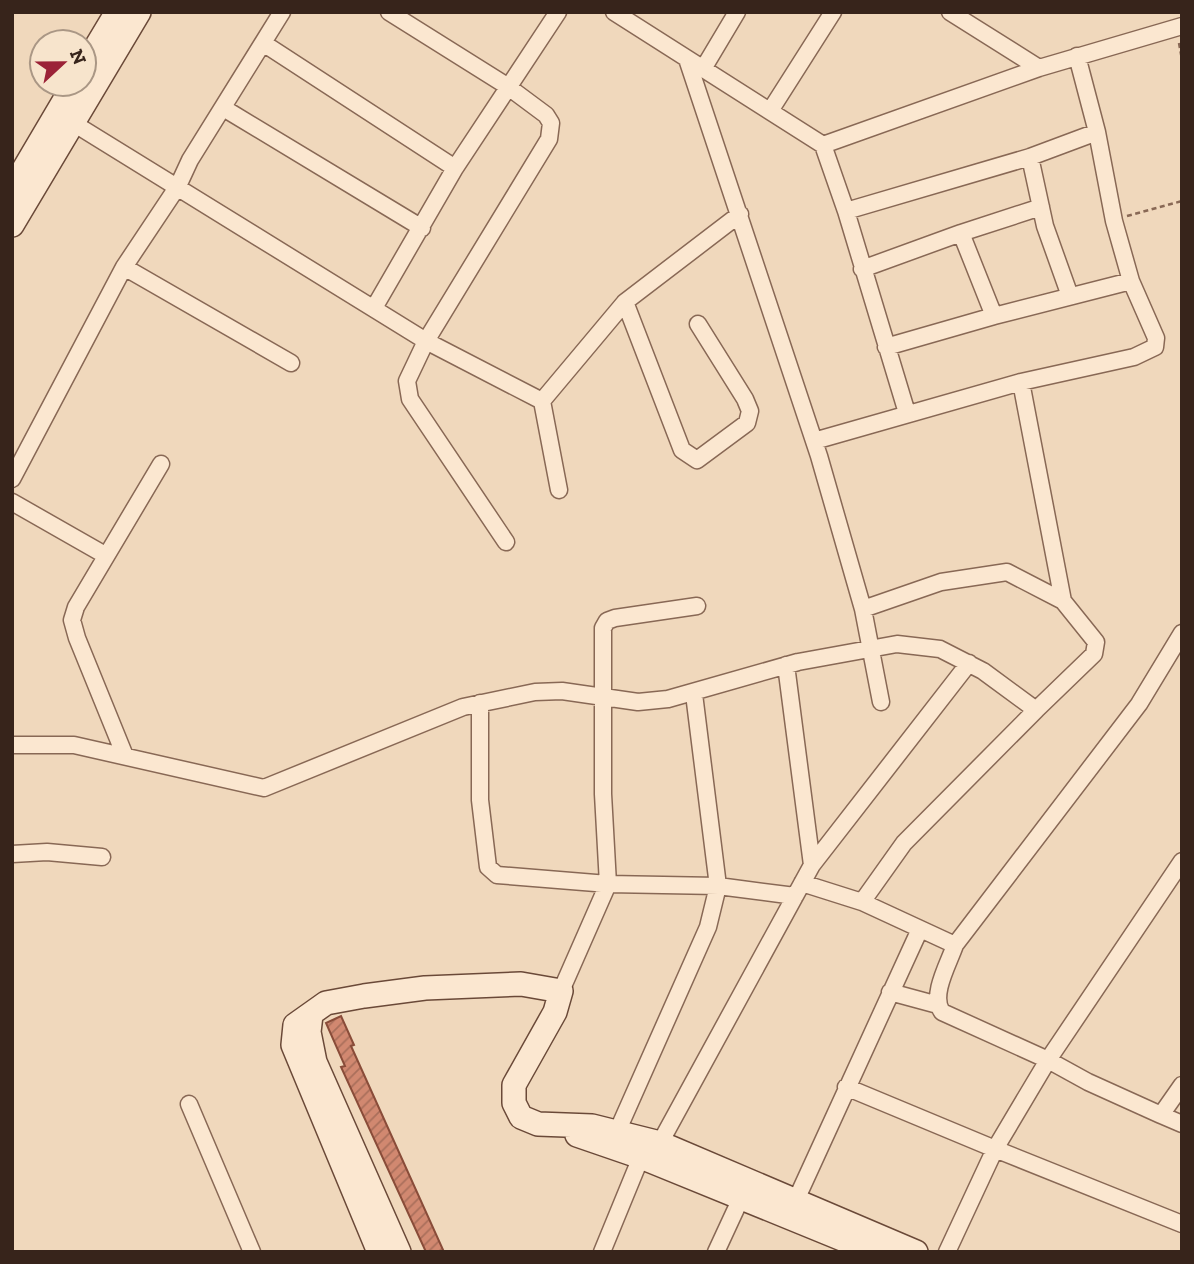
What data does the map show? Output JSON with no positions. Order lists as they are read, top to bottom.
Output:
{
  "north": "right"
}
